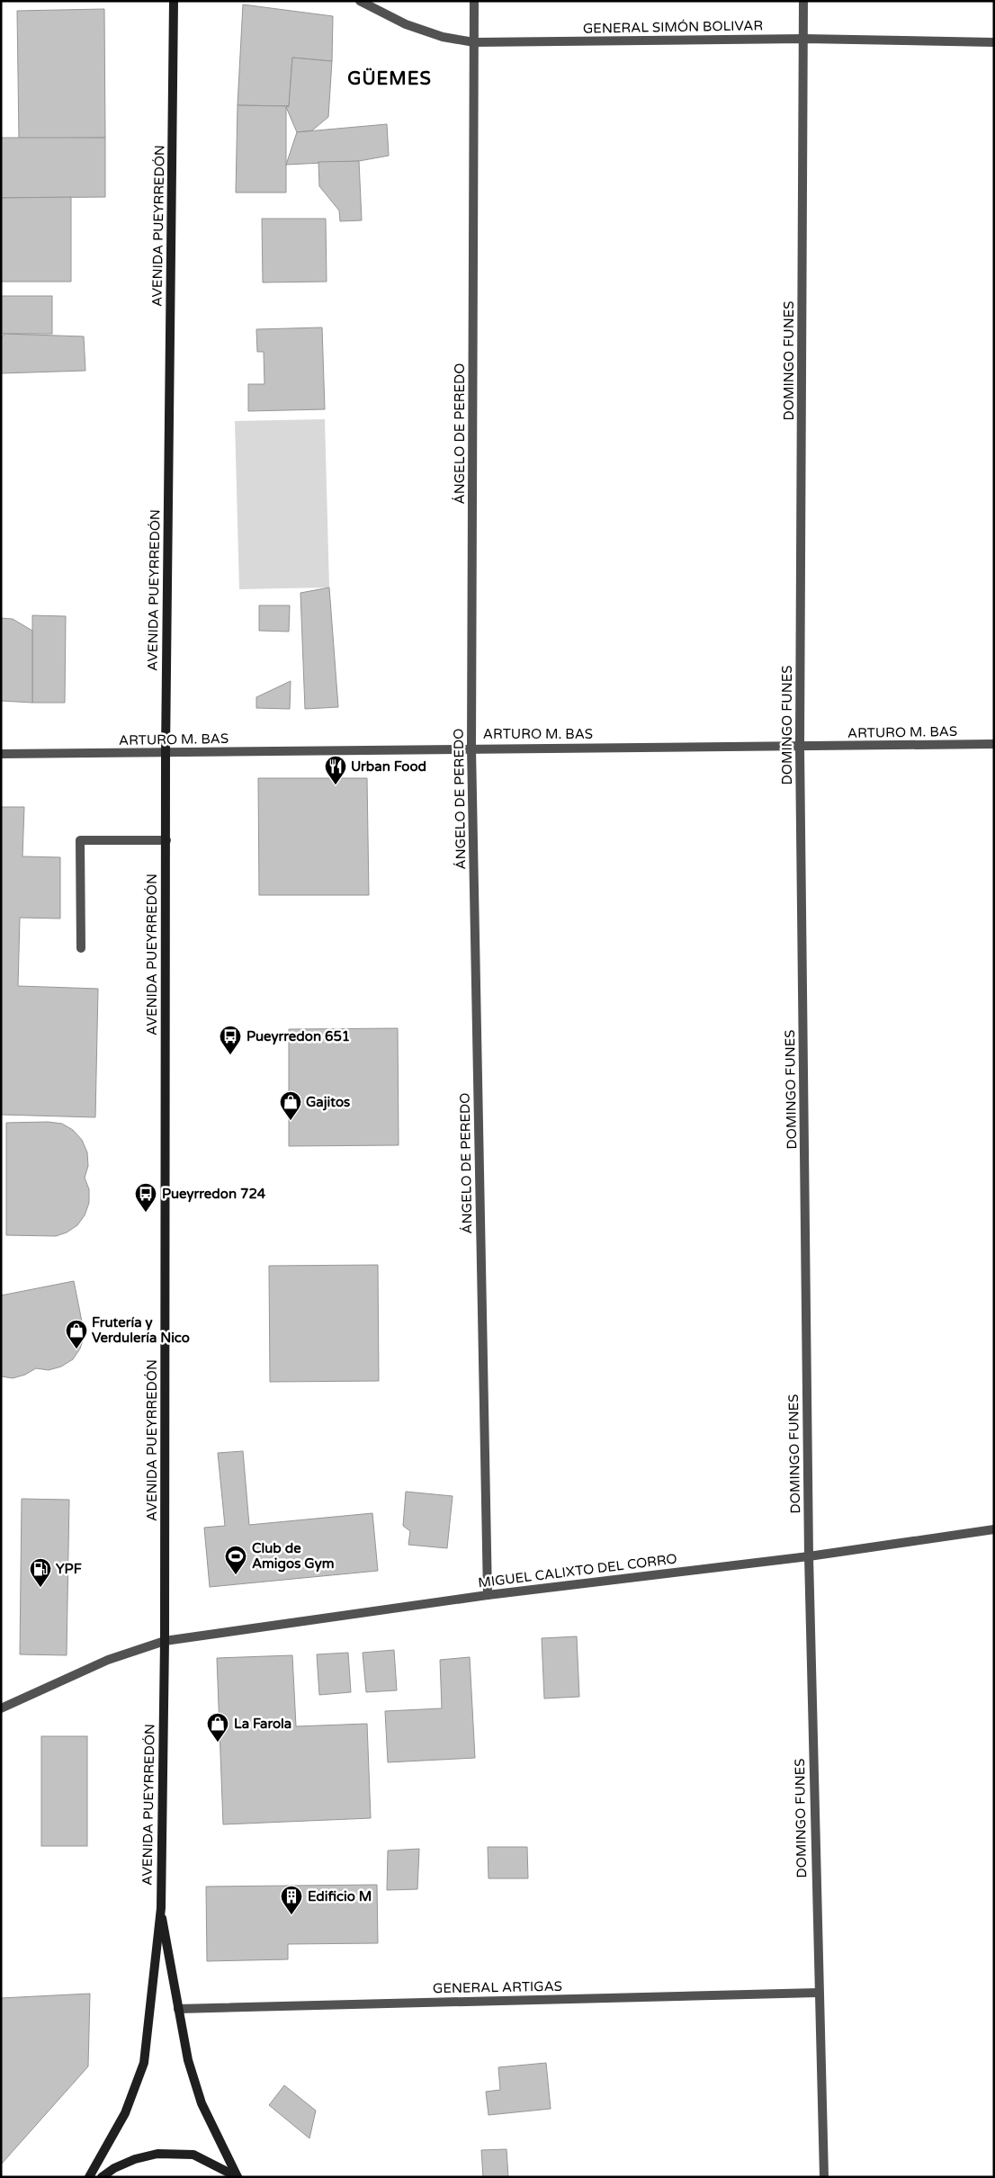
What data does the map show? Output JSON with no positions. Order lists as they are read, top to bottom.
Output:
{
  "streets": {
    "main road": ["AVENIDA PUEYRREDÓN"],
    "street": [
      "GENERAL SIMÓN BOLIVAR",
      "DOMINGO FUNES",
      "ÁNGELO DE PEREDO",
      "ARTURO M. BAS",
      "MIGUEL CALIXTO DEL CORRO",
      "GENERAL ARTIGAS"
    ]
  },
  "crossings": [
    ["GENERAL SIMÓN BOLIVAR", "DOMINGO FUNES"],
    ["GENERAL SIMÓN BOLIVAR", "ÁNGELO DE PEREDO"],
    ["AVENIDA PUEYRREDÓN", "ARTURO M. BAS"],
    ["AVENIDA PUEYRREDÓN", "MIGUEL CALIXTO DEL CORRO"],
    ["AVENIDA PUEYRREDÓN", "GENERAL ARTIGAS"],
    ["DOMINGO FUNES", "ARTURO M. BAS"],
    ["DOMINGO FUNES", "MIGUEL CALIXTO DEL CORRO"],
    ["DOMINGO FUNES", "GENERAL ARTIGAS"],
    ["ÁNGELO DE PEREDO", "ARTURO M. BAS"],
    ["ÁNGELO DE PEREDO", "MIGUEL CALIXTO DEL CORRO"]
  ],
  "districts": ["GÜEMES"],
  "places": {
    "restaurant": ["Urban Food"],
    "bus stop": ["Pueyrredon 651", "Pueyrredon 724"],
    "shop": ["Gajitos", "Frutería y Verdulería Nico", "La Farola"],
    "sports": ["Club de Amigos Gym"],
    "fuel station": ["YPF"],
    "building": ["Edificio M"]
  }
}
